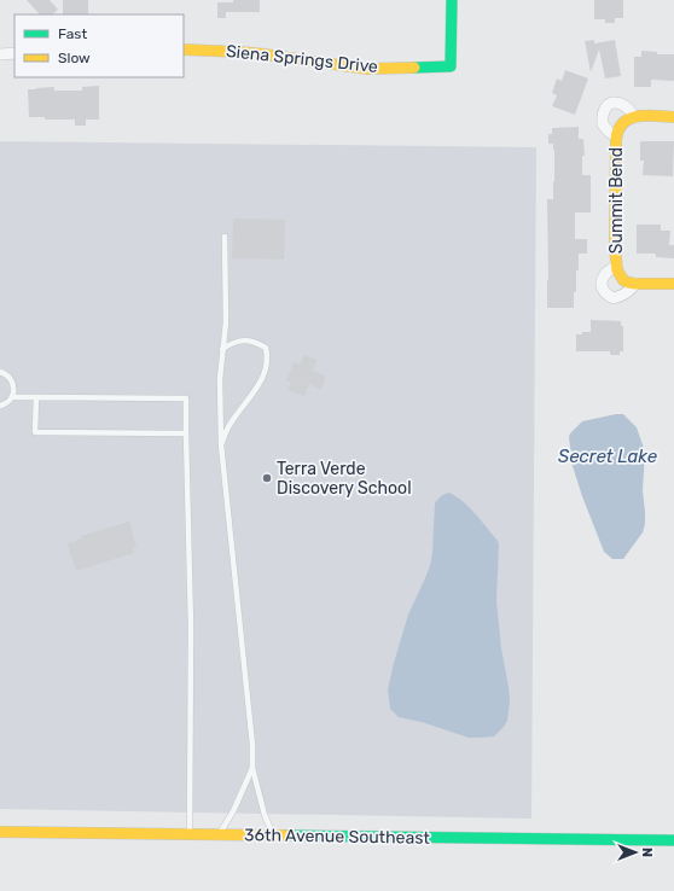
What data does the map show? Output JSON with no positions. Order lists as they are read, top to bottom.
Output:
{
  "streets": {
    "street": ["Siena Springs Drive", "Summit Bend", "36th Avenue Southeast"]
  },
  "water": ["Secret Lake"],
  "places": ["Terra Verde Discovery School"],
  "legend": ["Fast", "Slow"],
  "north": "right"
}
